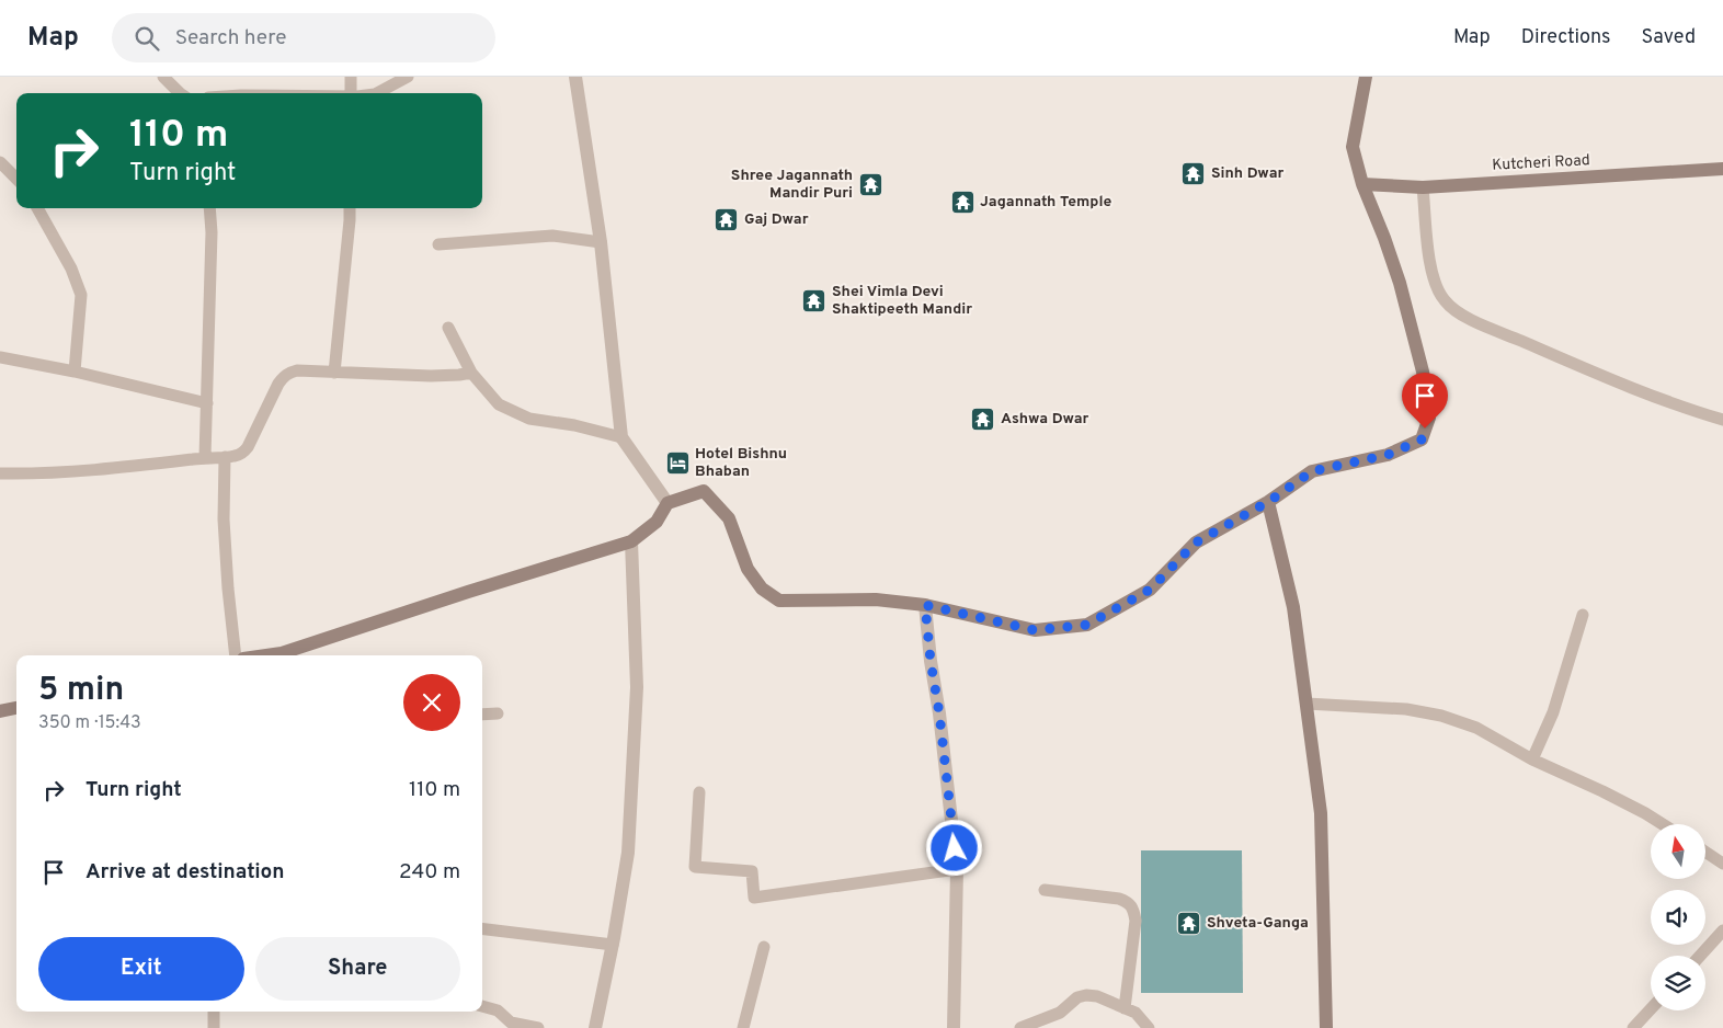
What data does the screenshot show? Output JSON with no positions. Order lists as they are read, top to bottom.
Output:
{
  "streets": {
    "main road": ["Kutcheri Road"]
  },
  "places": {
    "temple": [
      "Sinh Dwar",
      "Shree Jagannath Mandir Puri",
      "Jagannath Temple",
      "Gaj Dwar",
      "Shei Vimla Devi Shaktipeeth Mandir",
      "Ashwa Dwar",
      "Shveta-Ganga"
    ],
    "hotel": ["Hotel Bishnu Bhaban"]
  },
  "north": "top",
  "page": {
    "header": "Map",
    "search": "Search here",
    "nav": ["Map", "Directions", "Saved"],
    "turn": ["110 m", "Turn right"],
    "heading": ["5 min", "350 m · 15:43"],
    "list": [
      {
        "name": "Turn right",
        "value": "110 m"
      },
      {
        "name": "Arrive at destination",
        "value": "240 m"
      }
    ],
    "buttons": ["Exit", "Share"]
  }
}
